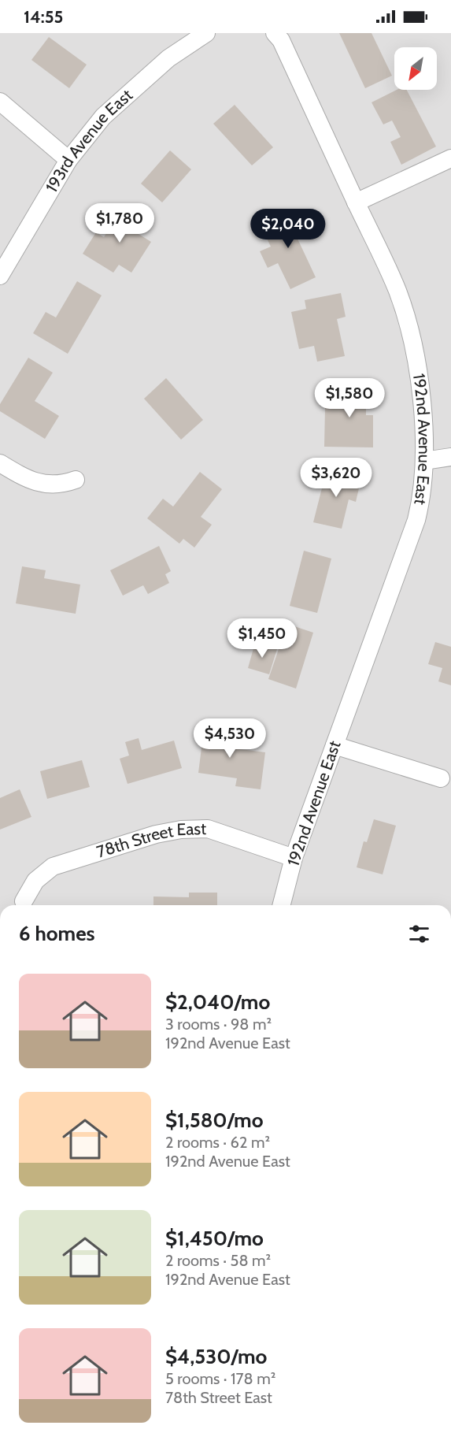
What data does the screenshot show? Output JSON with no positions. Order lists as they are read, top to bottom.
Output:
{
  "streets": {
    "street": ["193rd Avenue East", "192nd Avenue East", "78th Street East"]
  },
  "crossings": [
    ["192nd Avenue East", "78th Street East"]
  ],
  "north": "bottom left",
  "page": {
    "status": "14:55",
    "price": [
      "$1,780",
      "$2,040",
      "$1,580",
      "$3,620",
      "$1,450",
      "$4,530"
    ],
    "heading": "6 homes",
    "list": [
      {
        "name": "$2,040/mo",
        "note": "3 rooms · 98 m² · 192nd Avenue East"
      },
      {
        "name": "$1,580/mo",
        "note": "2 rooms · 62 m² · 192nd Avenue East"
      },
      {
        "name": "$1,450/mo",
        "note": "2 rooms · 58 m² · 192nd Avenue East"
      },
      {
        "name": "$4,530/mo",
        "note": "5 rooms · 178 m² · 78th Street East"
      }
    ]
  }
}
